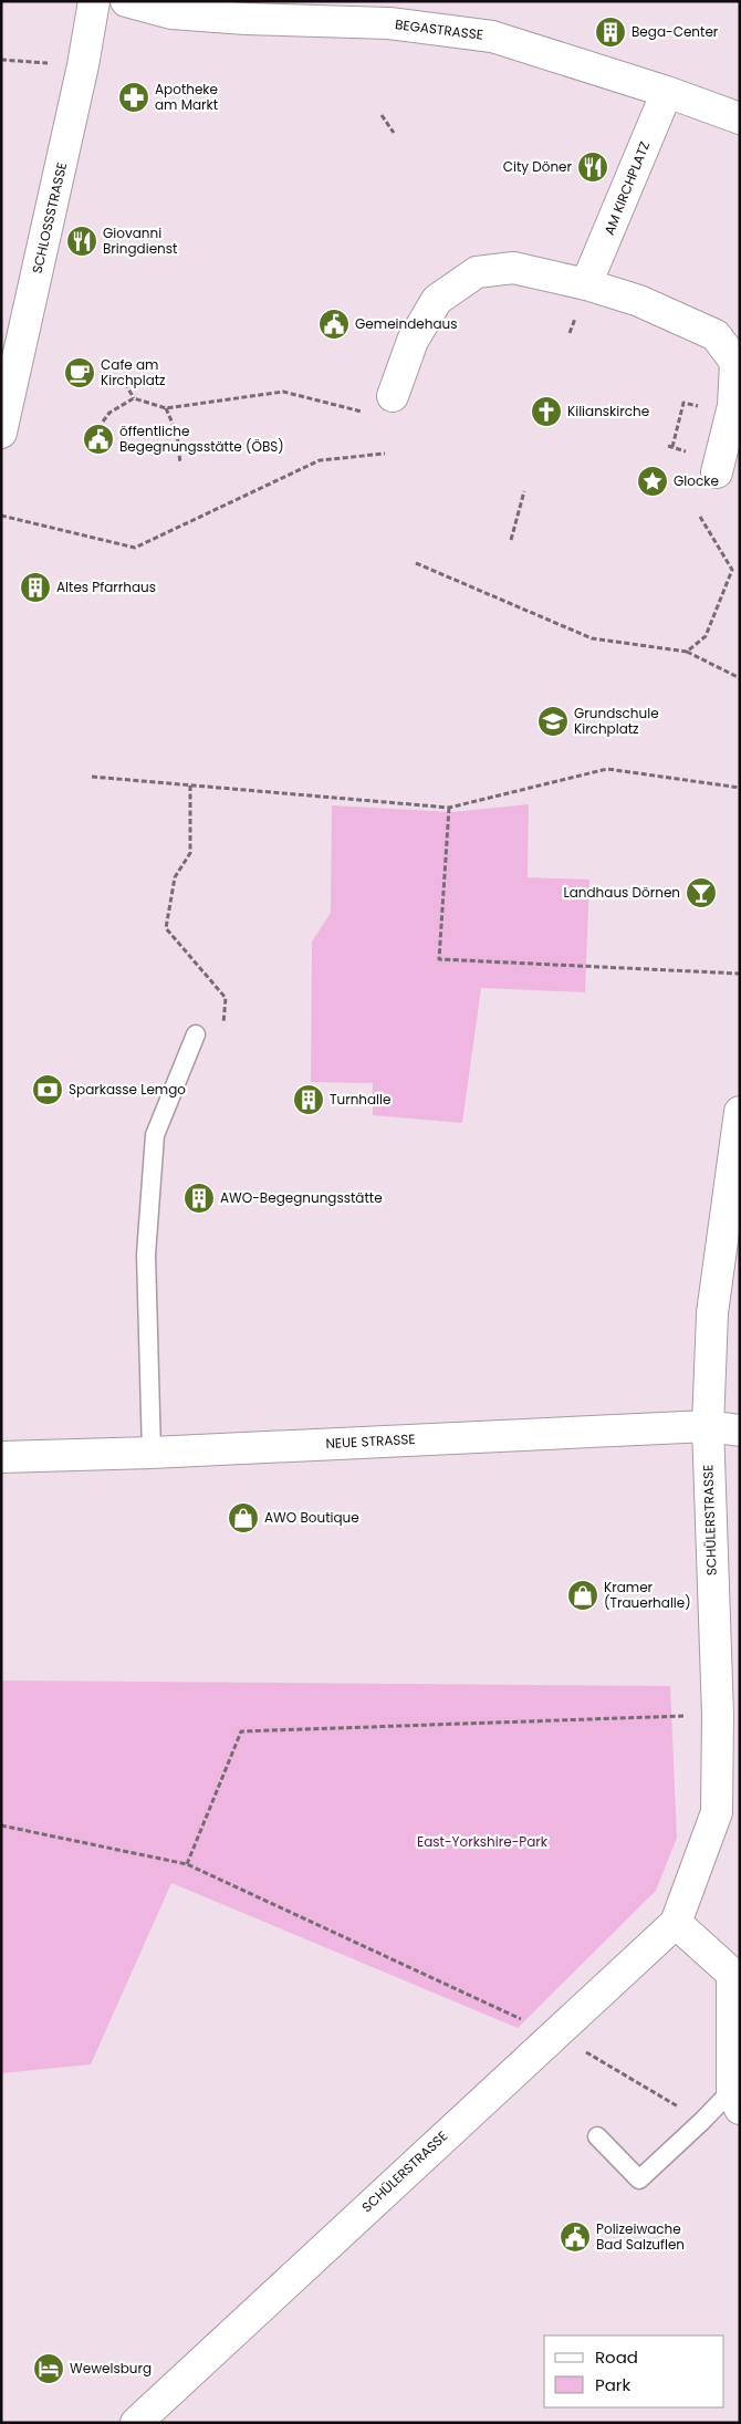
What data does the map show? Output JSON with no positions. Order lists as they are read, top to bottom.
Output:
{
  "streets": {
    "street": [
      "BEGASTRASSE",
      "AM KIRCHPLATZ",
      "SCHLOSSSTRASSE",
      "NEUE STRASSE",
      "SCHÜLERSTRASSE"
    ]
  },
  "crossings": [
    ["BEGASTRASSE", "AM KIRCHPLATZ"],
    ["NEUE STRASSE", "SCHÜLERSTRASSE"]
  ],
  "parks": ["East-Yorkshire-Park"],
  "places": {
    "building": [
      "Bega-Center",
      "Altes Pfarrhaus",
      "Turnhalle",
      "AWO-Begegnungsstätte"
    ],
    "pharmacy": ["Apotheke am Markt"],
    "restaurant": ["City Döner", "Giovanni Bringdienst"],
    "public building": ["Gemeindehaus", "öffentliche Begegnungsstätte (ÖBS)", "Polizeiwache Bad Salzuflen"],
    "cafe": ["Cafe am Kirchplatz"],
    "church": ["Kilianskirche"],
    "place": ["Glocke"],
    "school or university": ["Grundschule Kirchplatz"],
    "bar": ["Landhaus Dörnen"],
    "bank": ["Sparkasse Lemgo"],
    "shop": ["AWO Boutique", "Kramer (Trauerhalle)"],
    "hotel": ["Wewelsburg"]
  },
  "legend": ["Road", "Park"]
}
